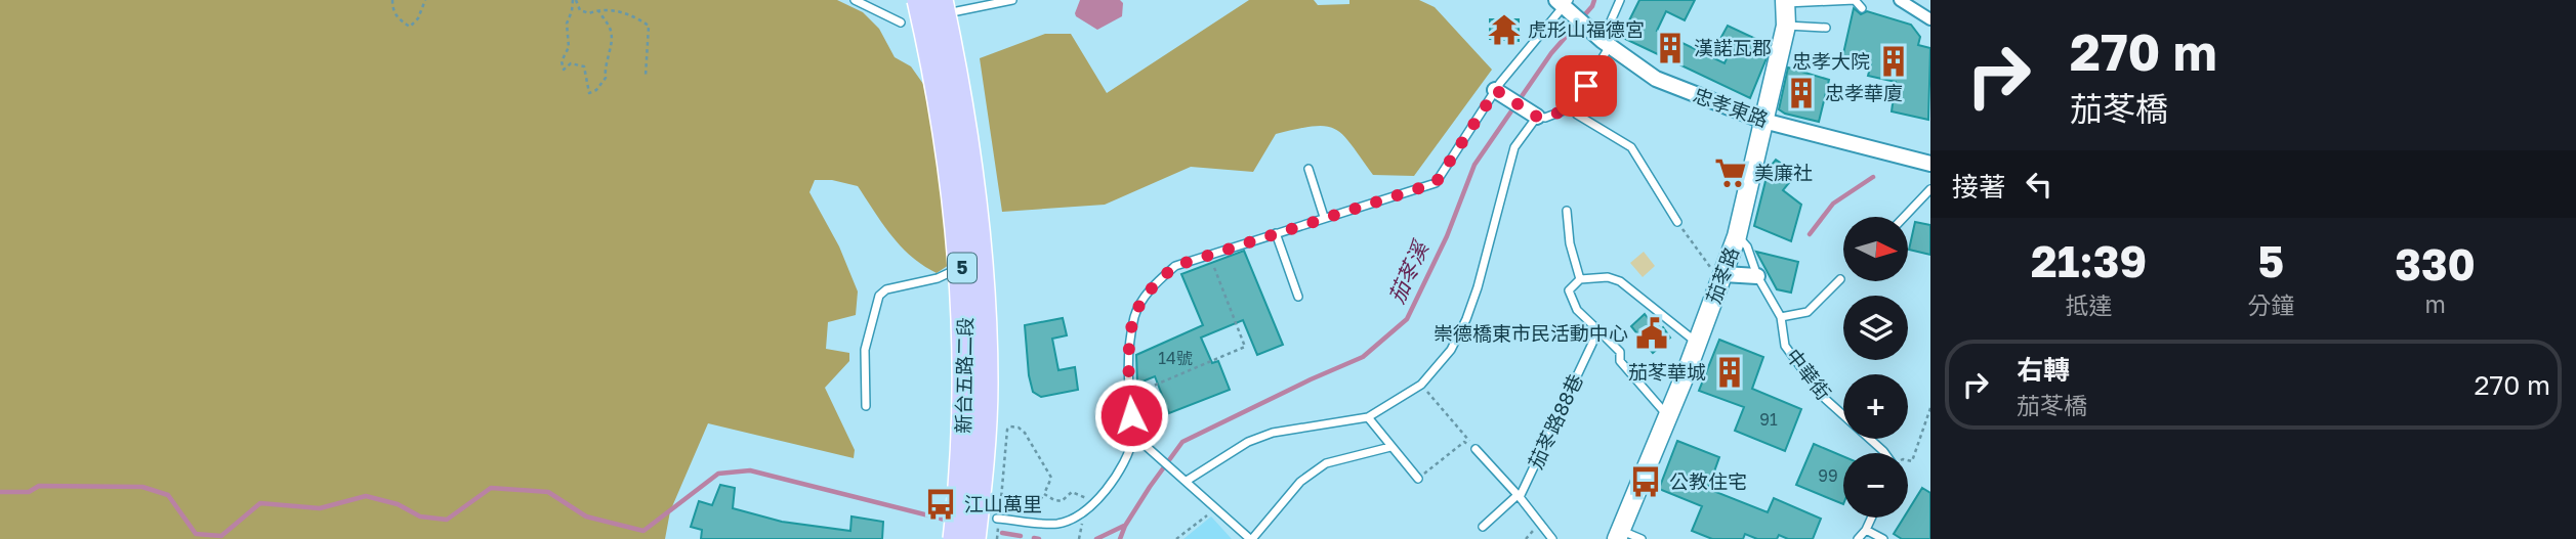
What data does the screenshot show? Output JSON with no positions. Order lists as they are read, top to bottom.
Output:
{
  "streets": {
    "main road": ["5", "新台五路二段"],
    "street": ["忠孝東路", "茄苳路"],
    "lane": ["中華街", "茄苳路88巷"]
  },
  "crossings": [
    ["忠孝東路", "茄苳路"],
    ["茄苳路", "中華街"]
  ],
  "water": ["茄苳溪"],
  "places": {
    "temple": ["虎形山福德宮"],
    "building": [
      "漢諾瓦郡",
      "忠孝大院",
      "忠孝華廈",
      "茄苳華城"
    ],
    "supermarket": ["美廉社"],
    "public building": ["崇德橋東市民活動中心"],
    "bus stop": ["公教住宅", "江山萬里"]
  },
  "house_numbers": ["14號", "91", "99"],
  "north": "right",
  "page": {
    "turn": ["270 m", "茄苳橋"],
    "then": "接著",
    "map_buttons": ["+", "−"],
    "eta": [
      "21:39",
      "抵達",
      "5",
      "分鐘",
      "330",
      "m"
    ],
    "list": [
      {
        "name": "右轉",
        "note": "茄苳橋",
        "value": "270 m"
      }
    ]
  }
}
